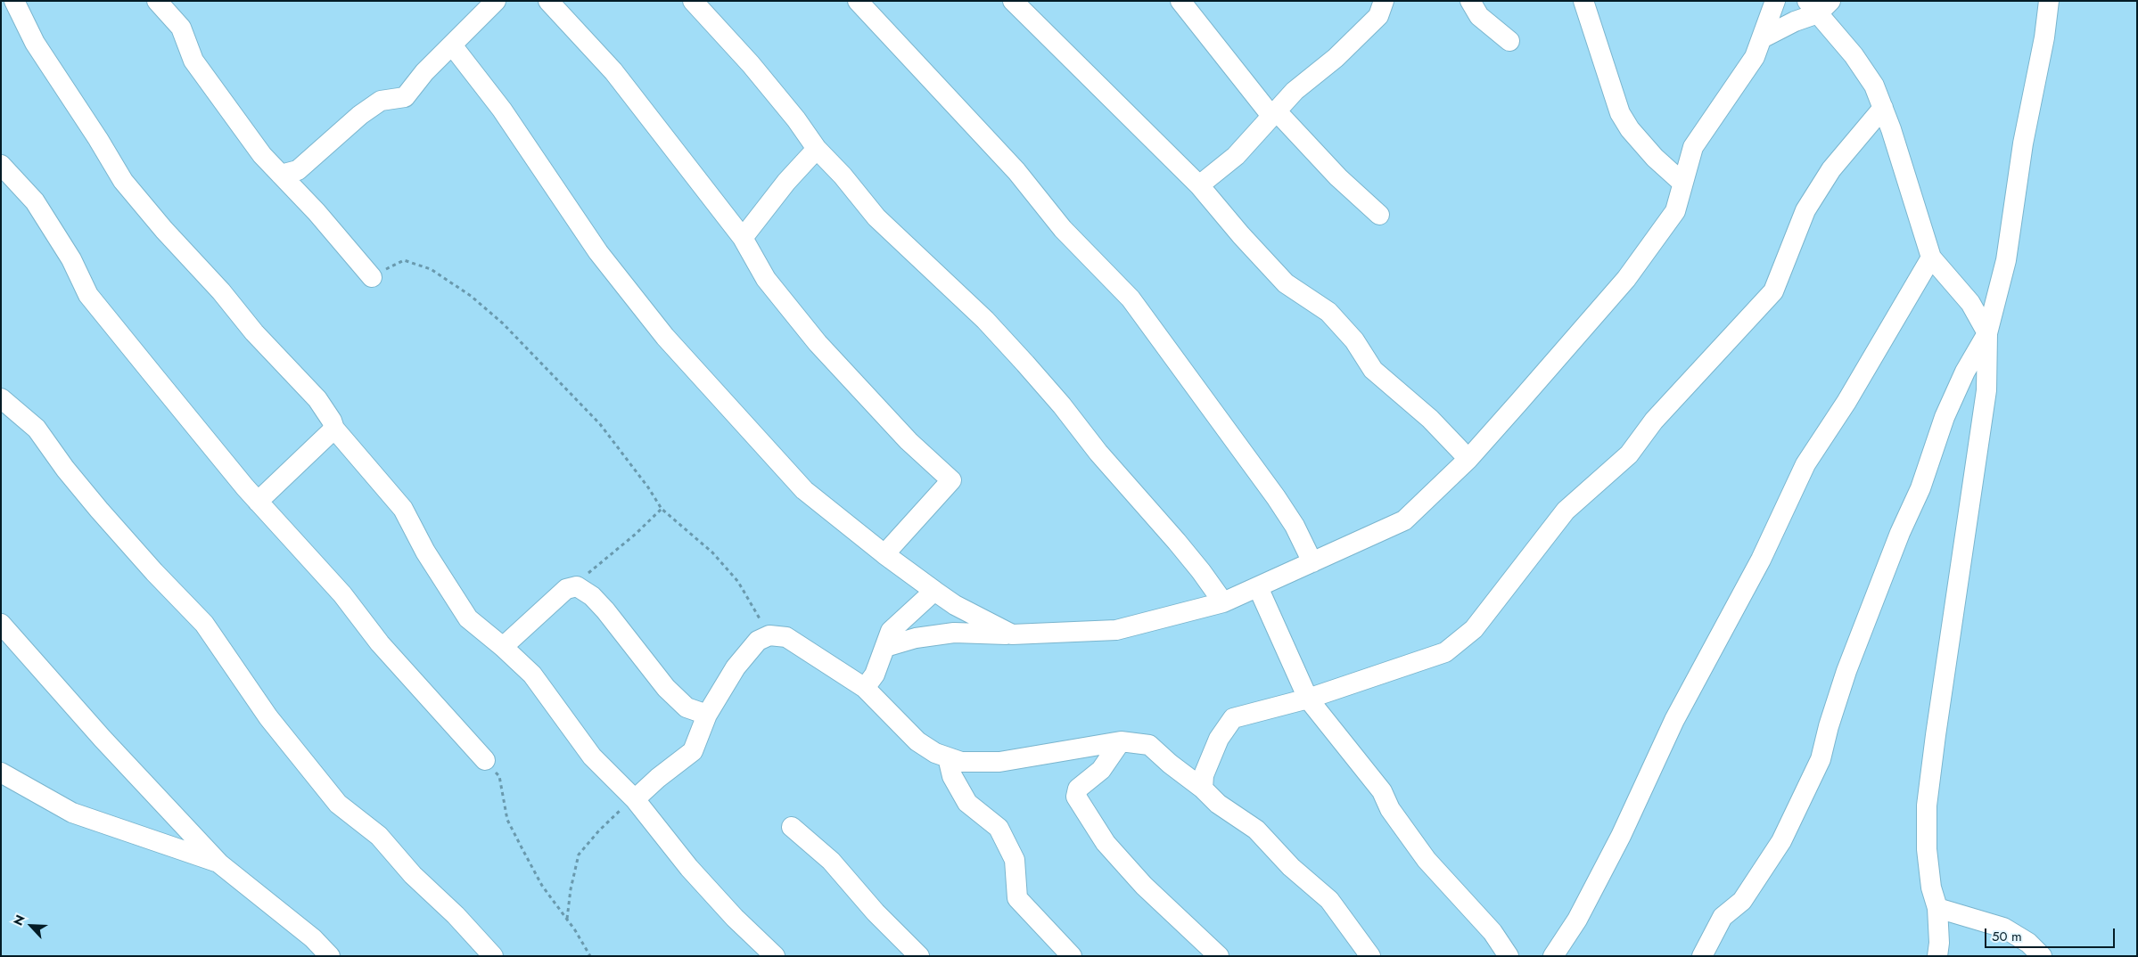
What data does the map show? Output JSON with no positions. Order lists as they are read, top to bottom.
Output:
{
  "scale_bar": "50 m",
  "north": "top left"
}
